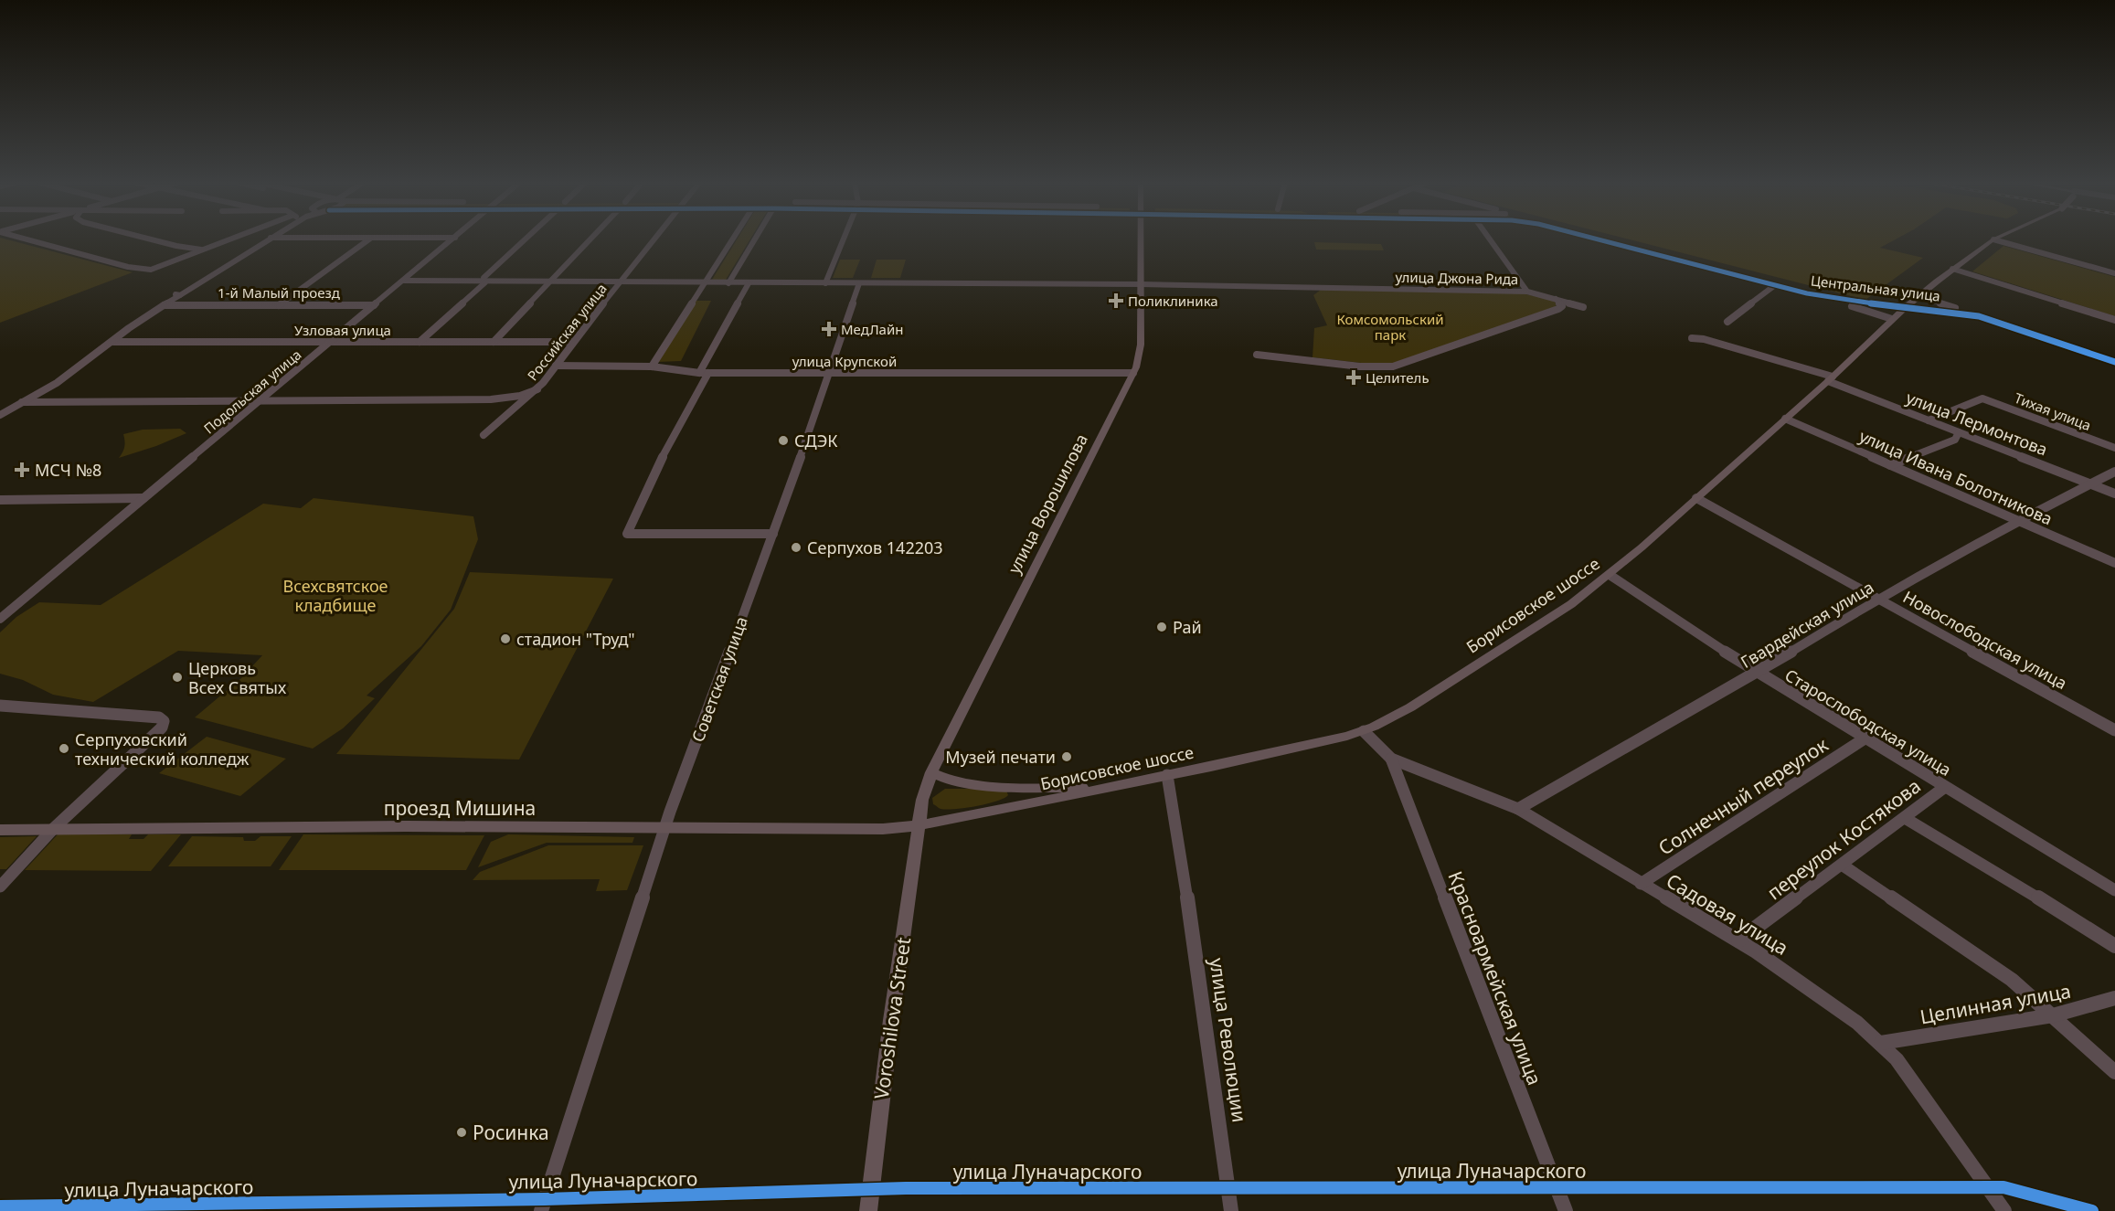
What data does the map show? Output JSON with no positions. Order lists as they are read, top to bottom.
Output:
{
  "streets": {
    "main road": [
      "улица Ворошилова",
      "Борисовское шоссе",
      "проезд Мишина",
      "Voroshilova Street"
    ],
    "street": [
      "улица Джона Рида",
      "Центральная улица",
      "1-й Малый проезд",
      "Узловая улица",
      "Российская улица",
      "улица Крупской",
      "Подольская улица",
      "Тихая улица",
      "улица Лермонтова",
      "улица Ивана Болотникова",
      "Гвардейская улица",
      "Новослободская улица",
      "Советская улица",
      "Старослободская улица",
      "Солнечный переулок",
      "переулок Костякова",
      "Садовая улица",
      "Красноармейская улица",
      "Целинная улица",
      "улица Революции",
      "улица Луначарского"
    ]
  },
  "crossings": [
    ["улица Джона Рида", "улица Ворошилова"],
    ["улица Джона Рида", "Советская улица"],
    ["Центральная улица", "Борисовское шоссе"],
    ["1-й Малый проезд", "Подольская улица"],
    ["Узловая улица", "Российская улица"],
    ["Узловая улица", "Подольская улица"],
    ["Российская улица", "улица Крупской"],
    ["улица Крупской", "улица Ворошилова"],
    ["улица Крупской", "Советская улица"],
    ["Тихая улица", "улица Лермонтова"],
    ["улица Лермонтова", "Борисовское шоссе"],
    ["улица Лермонтова", "Гвардейская улица"],
    ["улица Ивана Болотникова", "Борисовское шоссе"],
    ["улица Ивана Болотникова", "Гвардейская улица"],
    ["улица Ворошилова", "Борисовское шоссе"],
    ["улица Ворошилова", "проезд Мишина"],
    ["улица Ворошилова", "Voroshilova Street"],
    ["Борисовское шоссе", "Новослободская улица"],
    ["Борисовское шоссе", "Старослободская улица"],
    ["Борисовское шоссе", "проезд Мишина"],
    ["Борисовское шоссе", "Садовая улица"],
    ["Борисовское шоссе", "Voroshilova Street"],
    ["Борисовское шоссе", "улица Революции"],
    ["Гвардейская улица", "Новослободская улица"],
    ["Гвардейская улица", "Старослободская улица"],
    ["Гвардейская улица", "Садовая улица"],
    ["Советская улица", "проезд Мишина"],
    ["Советская улица", "улица Луначарского"],
    ["Старослободская улица", "Солнечный переулок"],
    ["Старослободская улица", "переулок Костякова"],
    ["Солнечный переулок", "Садовая улица"],
    ["проезд Мишина", "Voroshilova Street"],
    ["переулок Костякова", "Садовая улица"],
    ["Садовая улица", "Красноармейская улица"],
    ["Садовая улица", "Целинная улица"],
    ["Садовая улица", "улица Луначарского"],
    ["Красноармейская улица", "улица Луначарского"],
    ["Voroshilova Street", "улица Луначарского"],
    ["улица Революции", "улица Луначарского"]
  ],
  "parks": ["Комсомольский парк", "Всехсвятское кладбище"],
  "places": {
    "health": [
      "Поликлиника",
      "МедЛайн",
      "Целитель",
      "МСЧ №8"
    ],
    "other": [
      "СДЭК",
      "Серпухов 142203",
      "Рай",
      "стадион \"Труд\"",
      "Церковь Всех Святых",
      "Серпуховский технический колледж",
      "Музей печати",
      "Росинка"
    ]
  }
}
